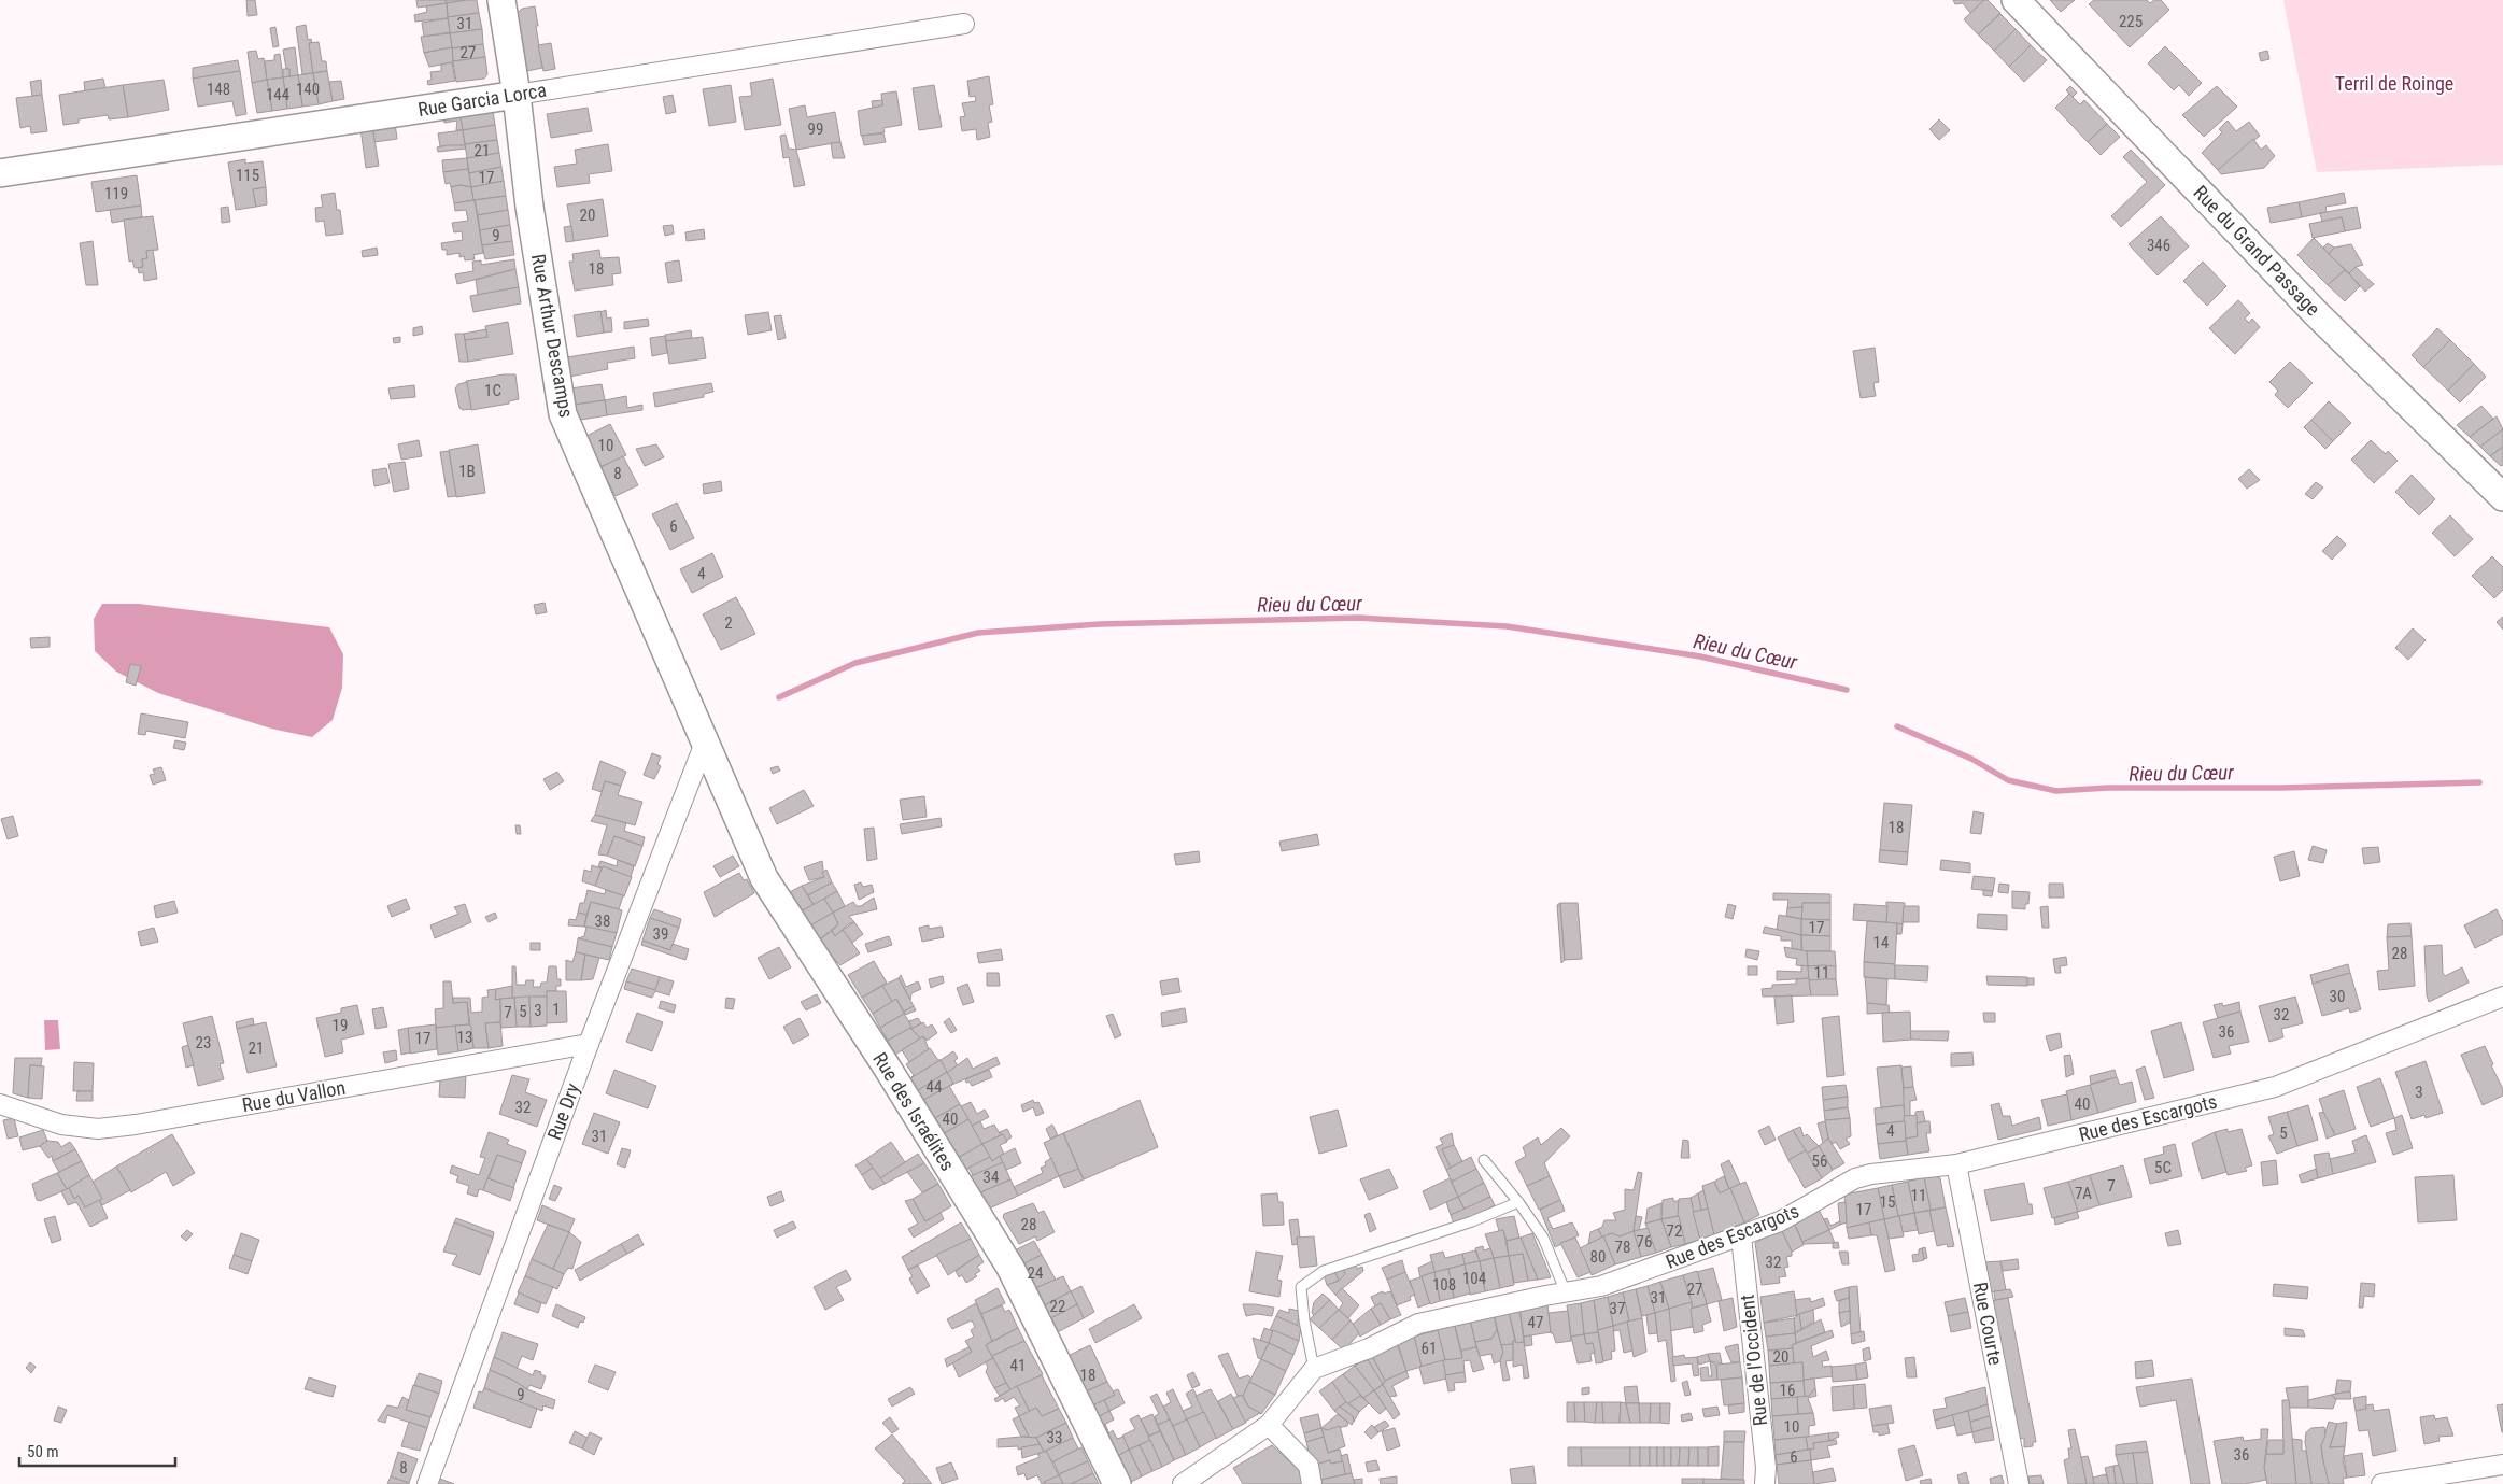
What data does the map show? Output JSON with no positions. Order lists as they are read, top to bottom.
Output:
{
  "streets": {
    "street": [
      "Rue Garcia Lorca",
      "Rue du Grand Passage",
      "Rue Arthur Descamps",
      "Rue du Vallon",
      "Rue Dry",
      "Rue des Israélites",
      "Rue des Escargots",
      "Rue Courte",
      "Rue de l'Occident"
    ]
  },
  "crossings": [
    ["Rue Garcia Lorca", "Rue Arthur Descamps"],
    ["Rue Arthur Descamps", "Rue Dry"],
    ["Rue Arthur Descamps", "Rue des Israélites"],
    ["Rue du Vallon", "Rue Dry"],
    ["Rue Dry", "Rue des Israélites"],
    ["Rue des Escargots", "Rue Courte"],
    ["Rue des Escargots", "Rue de l'Occident"]
  ],
  "water": ["Rieu du Cœur"],
  "parks": ["Terril de Roinge"],
  "house_numbers": [
    "225",
    "31",
    "27",
    "148",
    "140",
    "144",
    "99",
    "21",
    "115",
    "17",
    "119",
    "20",
    "9",
    "346",
    "18",
    "1C",
    "10",
    "1B",
    "8",
    "6",
    "4",
    "2",
    "18",
    "38",
    "17",
    "39",
    "14",
    "28",
    "11",
    "30",
    "1",
    "3",
    "5",
    "7",
    "32",
    "19",
    "36",
    "13",
    "17",
    "23",
    "21",
    "44",
    "3",
    "40",
    "32",
    "40",
    "4",
    "5",
    "31",
    "56",
    "5C",
    "34",
    "7",
    "7A",
    "11",
    "15",
    "17",
    "28",
    "72",
    "76",
    "78",
    "80",
    "32",
    "24",
    "104",
    "108",
    "27",
    "31",
    "22",
    "37",
    "47",
    "61",
    "20",
    "41",
    "18",
    "16",
    "9",
    "10",
    "33",
    "36",
    "6",
    "8"
  ],
  "scale_bar": "50 m"
}
